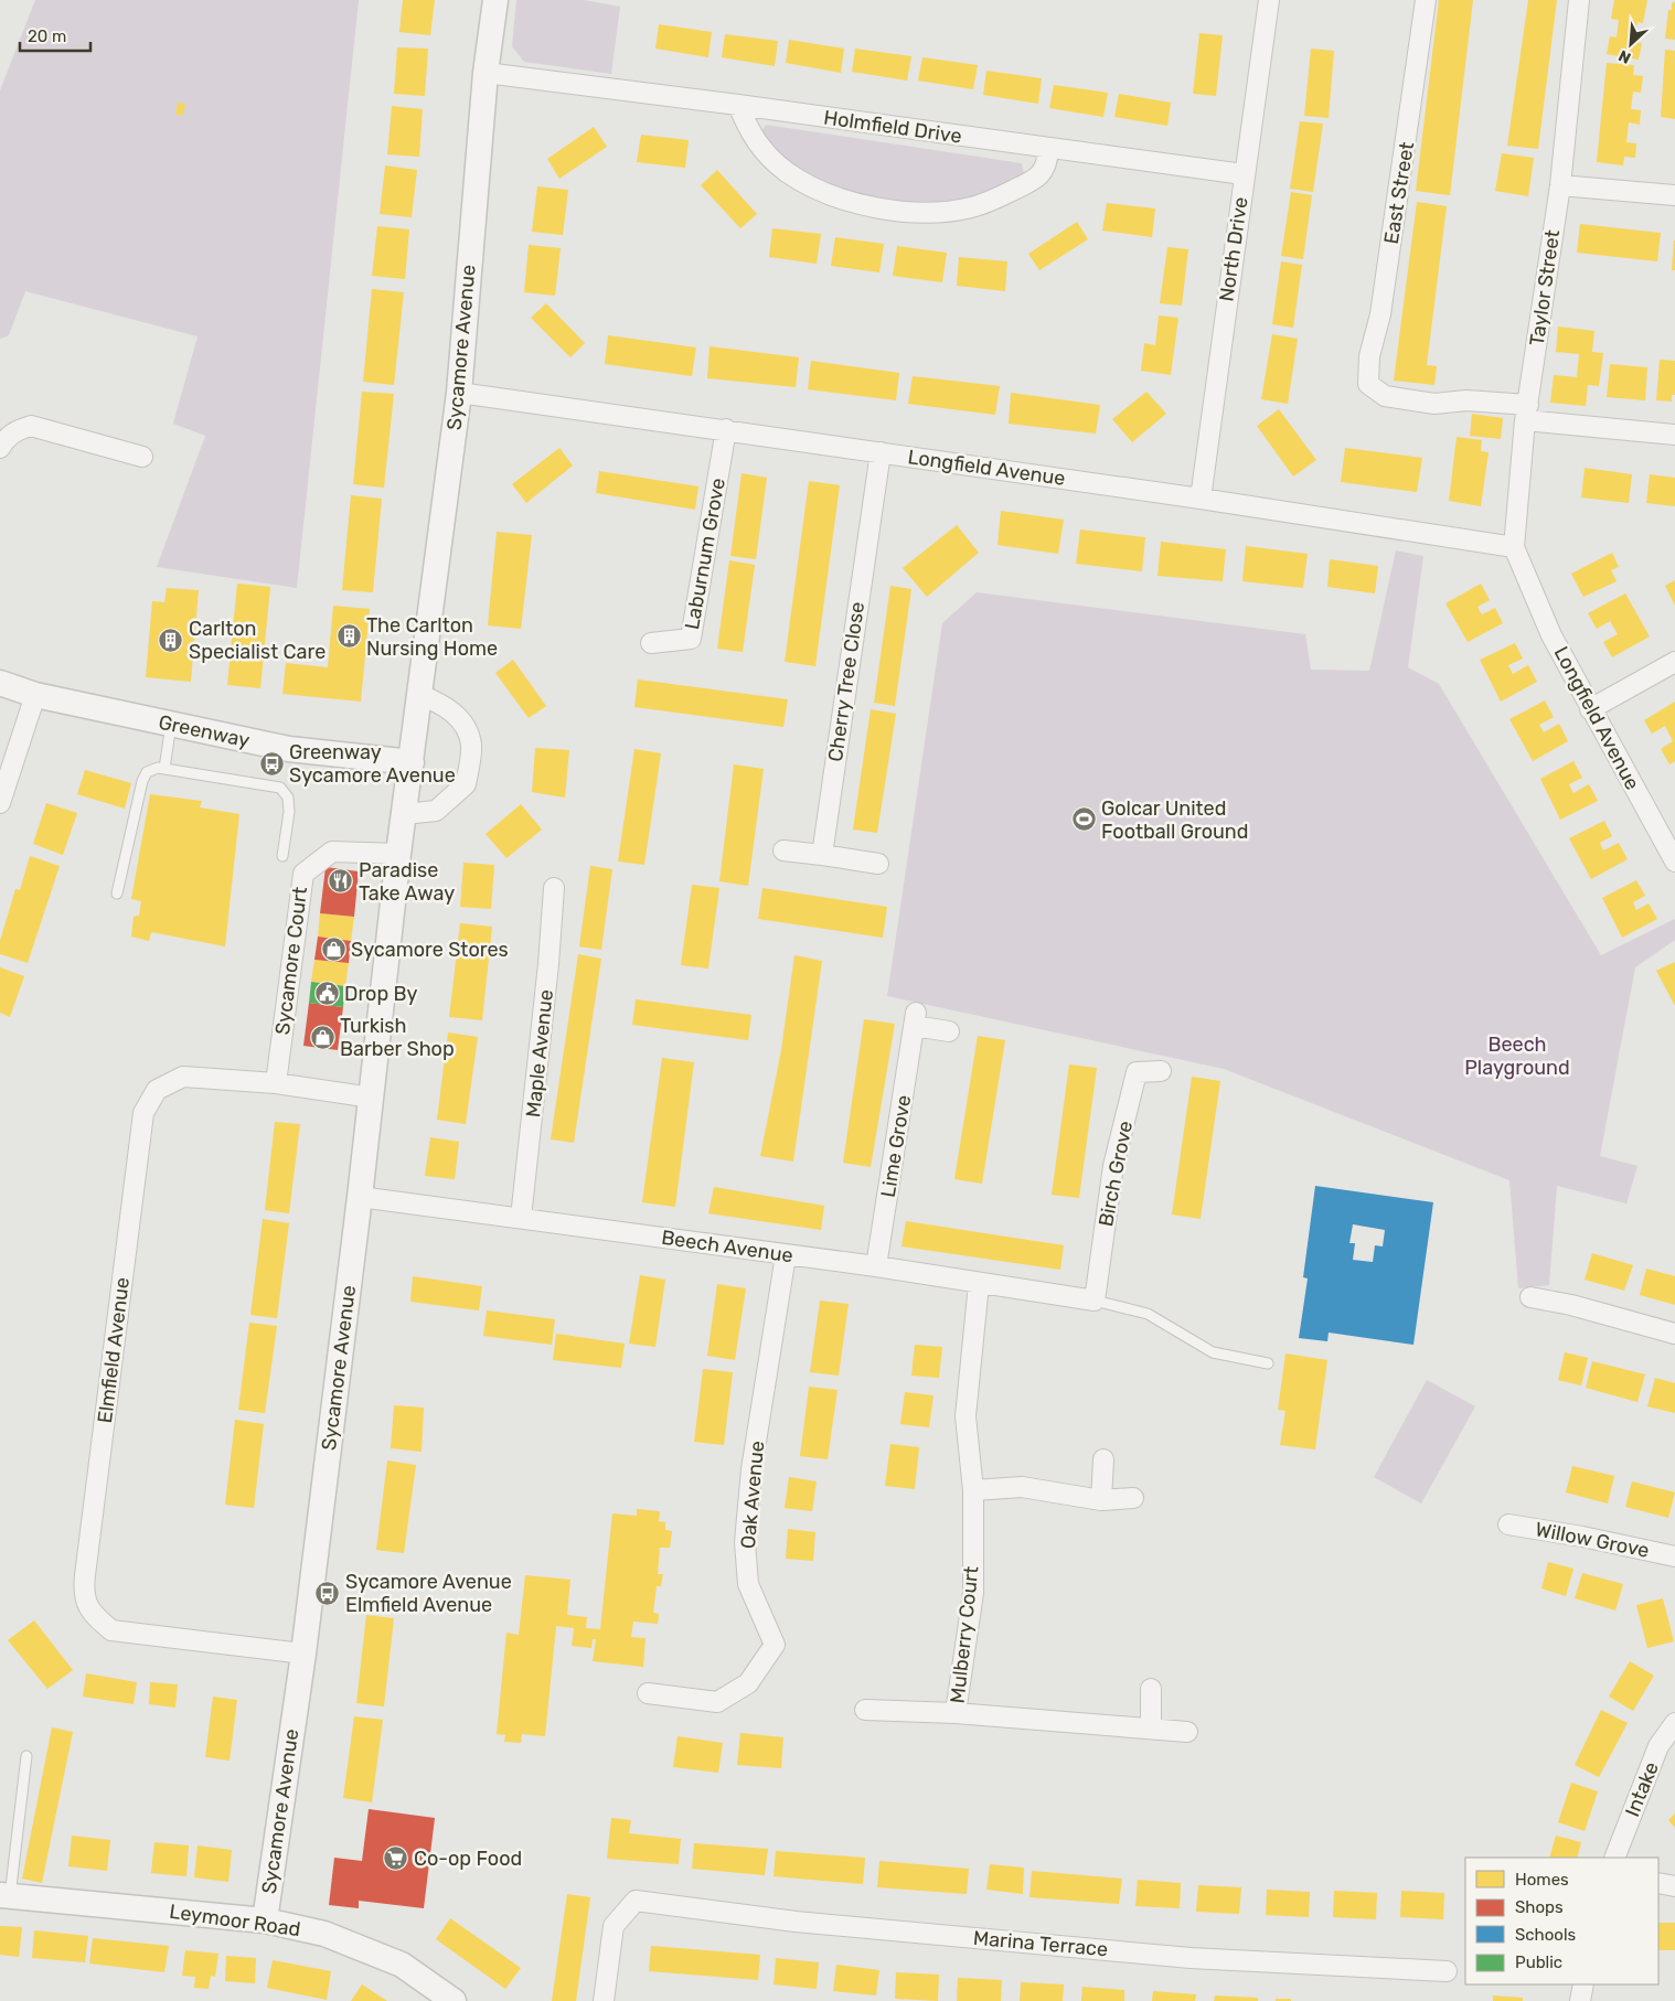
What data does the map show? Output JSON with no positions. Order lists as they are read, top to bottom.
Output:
{
  "streets": {
    "street": [
      "Holmfield Drive",
      "East Street",
      "North Drive",
      "Taylor Street",
      "Sycamore Avenue",
      "Longfield Avenue",
      "Laburnum Grove",
      "Cherry Tree Close",
      "Greenway",
      "Sycamore Court",
      "Maple Avenue",
      "Lime Grove",
      "Birch Grove",
      "Beech Avenue",
      "Elmfield Avenue",
      "Oak Avenue",
      "Willow Grove",
      "Mulberry Court",
      "Intake",
      "Leymoor Road",
      "Marina Terrace"
    ]
  },
  "crossings": [
    ["Holmfield Drive", "North Drive"],
    ["Holmfield Drive", "Sycamore Avenue"],
    ["East Street", "Taylor Street"],
    ["North Drive", "Longfield Avenue"],
    ["Taylor Street", "Longfield Avenue"],
    ["Sycamore Avenue", "Longfield Avenue"],
    ["Sycamore Avenue", "Greenway"],
    ["Sycamore Avenue", "Sycamore Court"],
    ["Sycamore Avenue", "Beech Avenue"],
    ["Sycamore Avenue", "Elmfield Avenue"],
    ["Sycamore Avenue", "Leymoor Road"],
    ["Longfield Avenue", "Laburnum Grove"],
    ["Longfield Avenue", "Cherry Tree Close"],
    ["Sycamore Court", "Elmfield Avenue"],
    ["Maple Avenue", "Beech Avenue"],
    ["Lime Grove", "Beech Avenue"],
    ["Birch Grove", "Beech Avenue"],
    ["Beech Avenue", "Oak Avenue"],
    ["Beech Avenue", "Mulberry Court"]
  ],
  "parks": ["Beech Playground"],
  "places": {
    "building": ["The Carlton Nursing Home", "Carlton Specialist Care"],
    "bus stop": ["Greenway Sycamore Avenue", "Sycamore Avenue Elmfield Avenue"],
    "sports": ["Golcar United Football Ground"],
    "restaurant": ["Paradise Take Away"],
    "shop": ["Sycamore Stores", "Turkish Barber Shop"],
    "public building": ["Drop By"],
    "supermarket": ["Co-op Food"]
  },
  "legend": [
    "Homes",
    "Shops",
    "Schools",
    "Public"
  ],
  "scale_bar": "20 m",
  "north": "bottom left"
}
